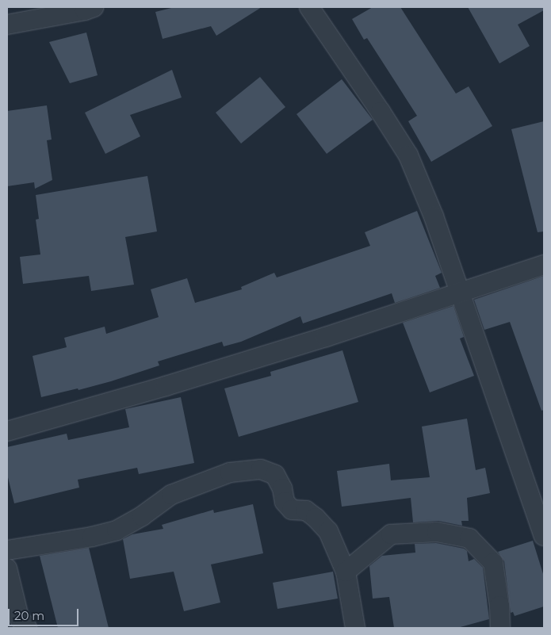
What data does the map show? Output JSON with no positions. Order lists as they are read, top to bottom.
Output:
{
  "scale_bar": "20 m"
}
